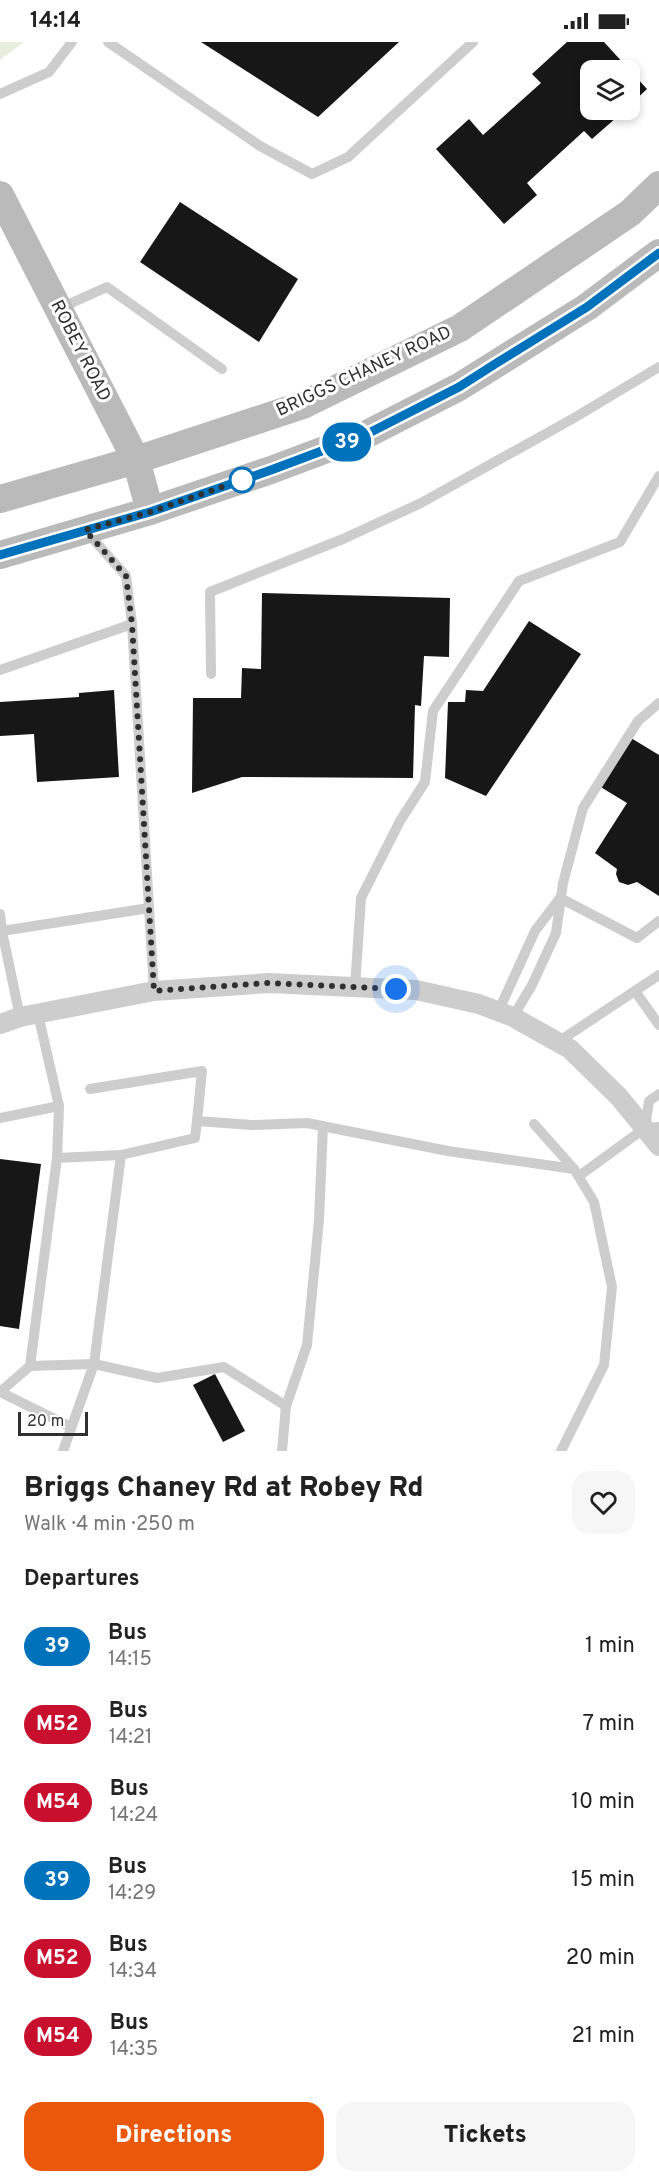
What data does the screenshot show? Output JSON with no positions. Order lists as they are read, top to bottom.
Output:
{
  "streets": {
    "main road": ["ROBEY ROAD", "BRIGGS CHANEY ROAD"]
  },
  "crossings": [
    ["ROBEY ROAD", "BRIGGS CHANEY ROAD"]
  ],
  "lines": ["bus line 39"],
  "scale_bar": "20 m",
  "page": {
    "status": "14:14",
    "on_map": "39",
    "scale": "20 m",
    "heading": [
      ["Briggs Chaney Rd at Robey Rd", "Walk · 4 min · 250 m"],
      "Departures"
    ],
    "list": [
      {
        "mark": "39",
        "name": "Bus",
        "note": "14:15",
        "value": "1 min"
      },
      {
        "mark": "M52",
        "name": "Bus",
        "note": "14:21",
        "value": "7 min"
      },
      {
        "mark": "M54",
        "name": "Bus",
        "note": "14:24",
        "value": "10 min"
      },
      {
        "mark": "39",
        "name": "Bus",
        "note": "14:29",
        "value": "15 min"
      },
      {
        "mark": "M52",
        "name": "Bus",
        "note": "14:34",
        "value": "20 min"
      },
      {
        "mark": "M54",
        "name": "Bus",
        "note": "14:35",
        "value": "21 min"
      }
    ],
    "buttons": ["Directions", "Tickets"]
  }
}
